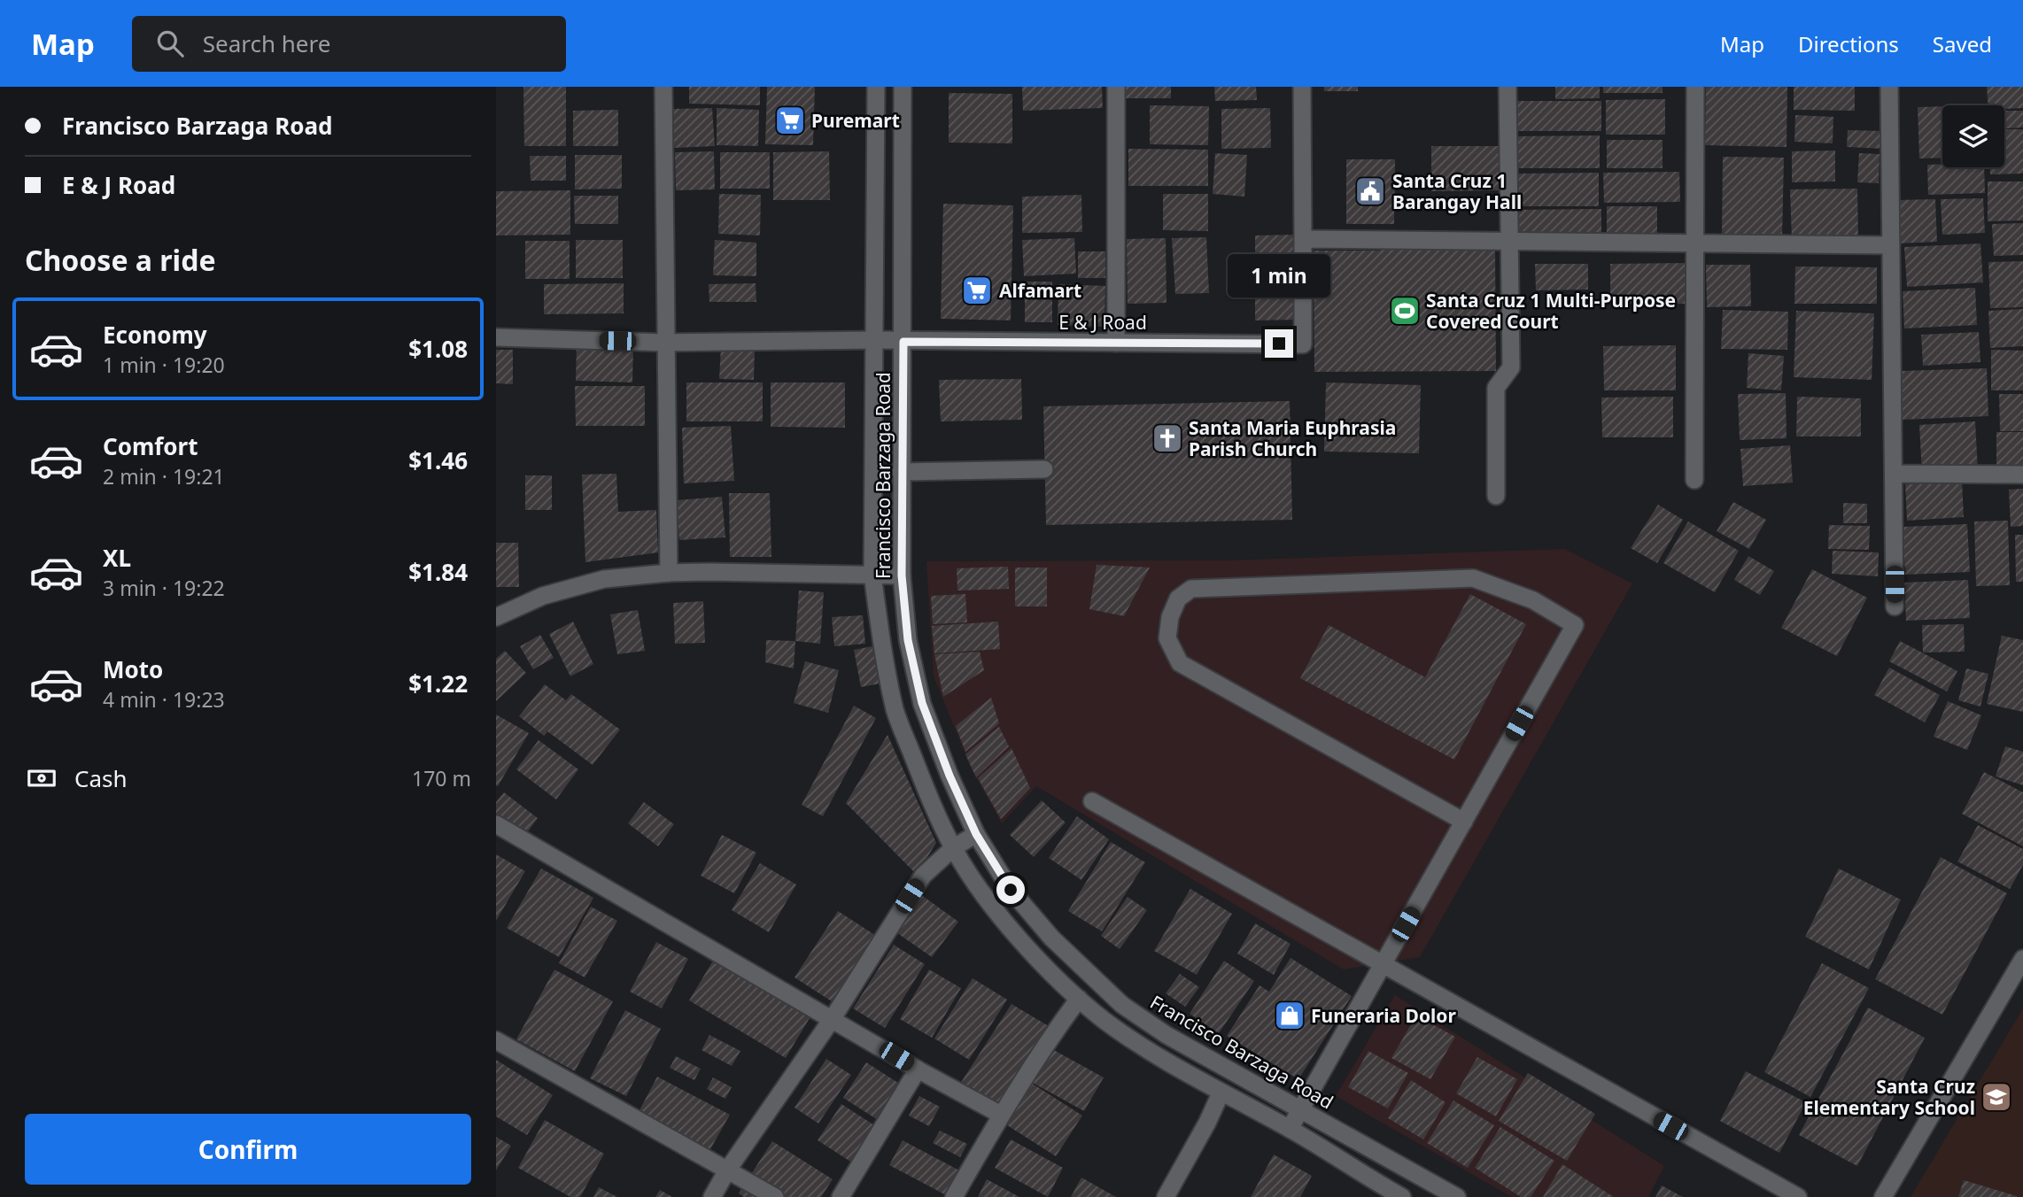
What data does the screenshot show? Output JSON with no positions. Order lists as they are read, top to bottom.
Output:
{
  "streets": {
    "street": ["E & J Road", "Francisco Barzaga Road"]
  },
  "crossings": [
    ["E & J Road", "Francisco Barzaga Road"]
  ],
  "places": {
    "supermarket": ["Puremart", "Alfamart"],
    "public building": ["Santa Cruz 1 Barangay Hall"],
    "sports": ["Santa Cruz 1 Multi-Purpose Covered Court"],
    "church": ["Santa Maria Euphrasia Parish Church"],
    "shop": ["Funeraria Dolor"],
    "school or university": ["Santa Cruz Elementary School"]
  },
  "page": {
    "header": "Map",
    "search": "Search here",
    "nav": ["Map", "Directions", "Saved"],
    "banner": ["Francisco Barzaga Road", "E & J Road"],
    "heading": "Choose a ride",
    "bubble": "1 min",
    "list": [
      {
        "name": "Economy",
        "note": "1 min · 19:20",
        "value": "$1.08"
      },
      {
        "name": "Comfort",
        "note": "2 min · 19:21",
        "value": "$1.46"
      },
      {
        "name": "XL",
        "note": "3 min · 19:22",
        "value": "$1.84"
      },
      {
        "name": "Moto",
        "note": "4 min · 19:23",
        "value": "$1.22"
      }
    ],
    "pay": ["Cash", "170 m"],
    "buttons": "Confirm"
  }
}
